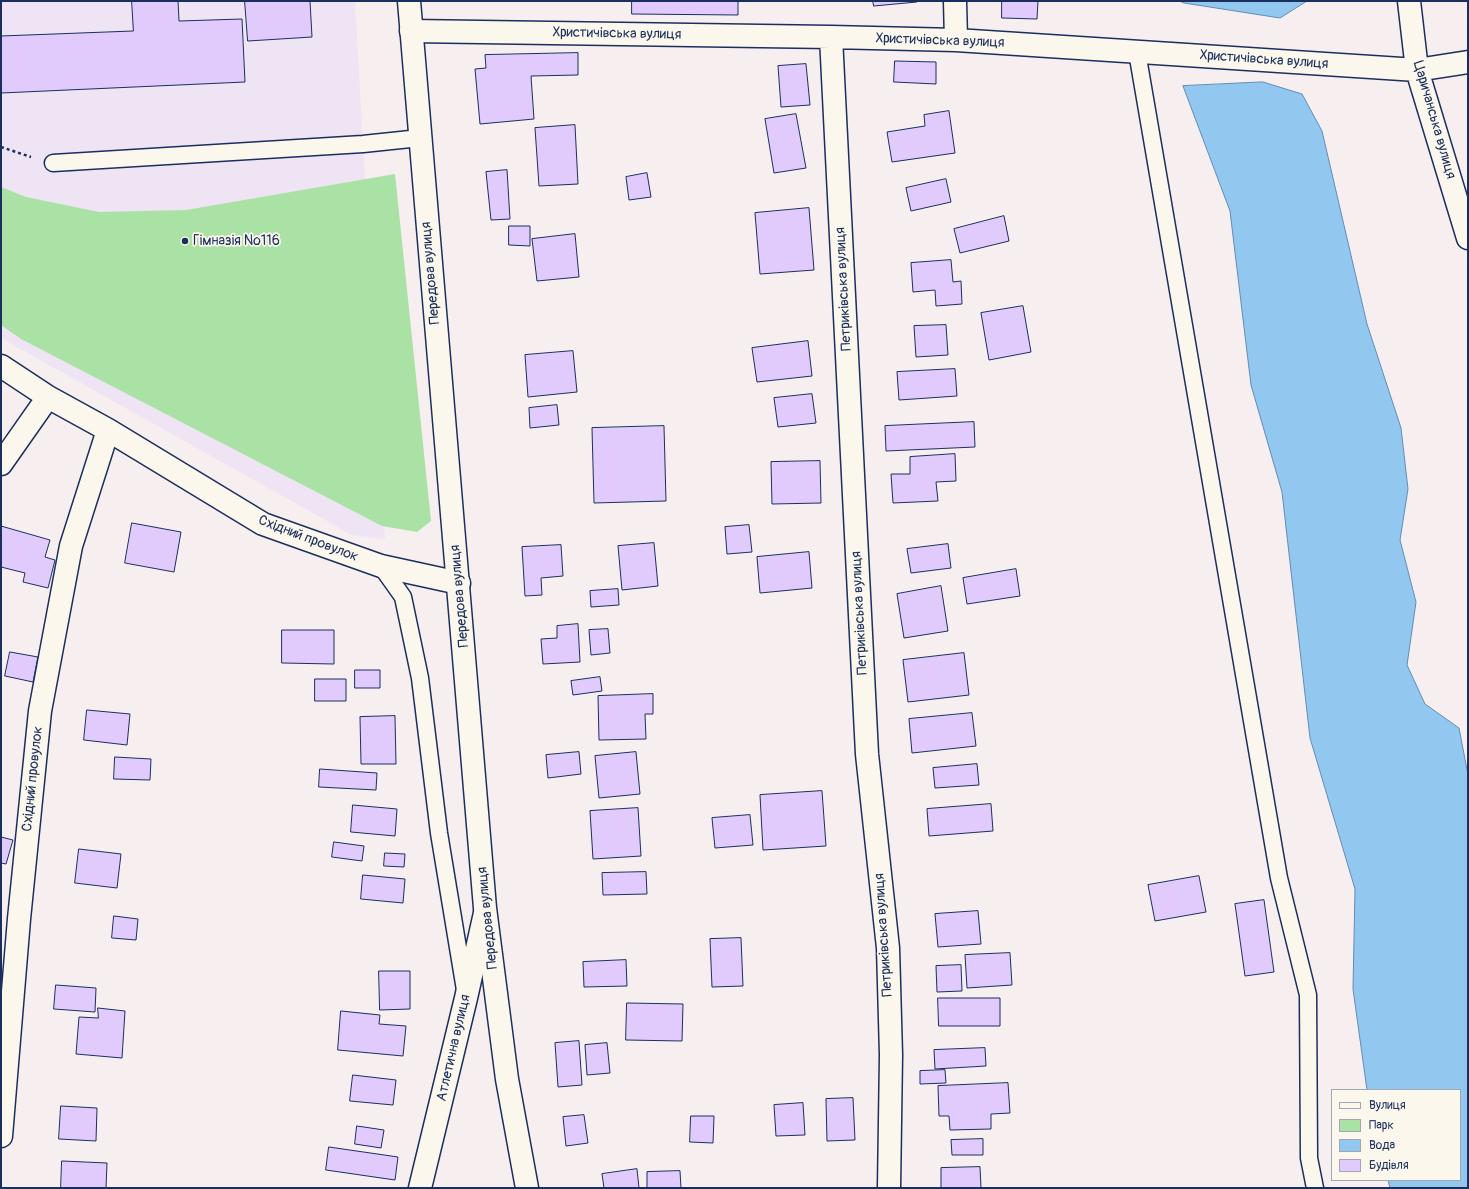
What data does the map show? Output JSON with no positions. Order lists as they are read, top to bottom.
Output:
{
  "streets": {
    "street": [
      "Христичівська вулиця",
      "Царичанська вулиця",
      "Передова вулиця",
      "Петриківська вулиця",
      "Східний провулок",
      "Атлетична вулиця"
    ]
  },
  "crossings": [
    ["Христичівська вулиця", "Царичанська вулиця"],
    ["Христичівська вулиця", "Передова вулиця"],
    ["Христичівська вулиця", "Петриківська вулиця"],
    ["Передова вулиця", "Східний провулок"],
    ["Передова вулиця", "Атлетична вулиця"]
  ],
  "places": ["Гімназія №116"],
  "legend": [
    "Вулиця",
    "Парк",
    "Вода",
    "Будівля"
  ]
}
